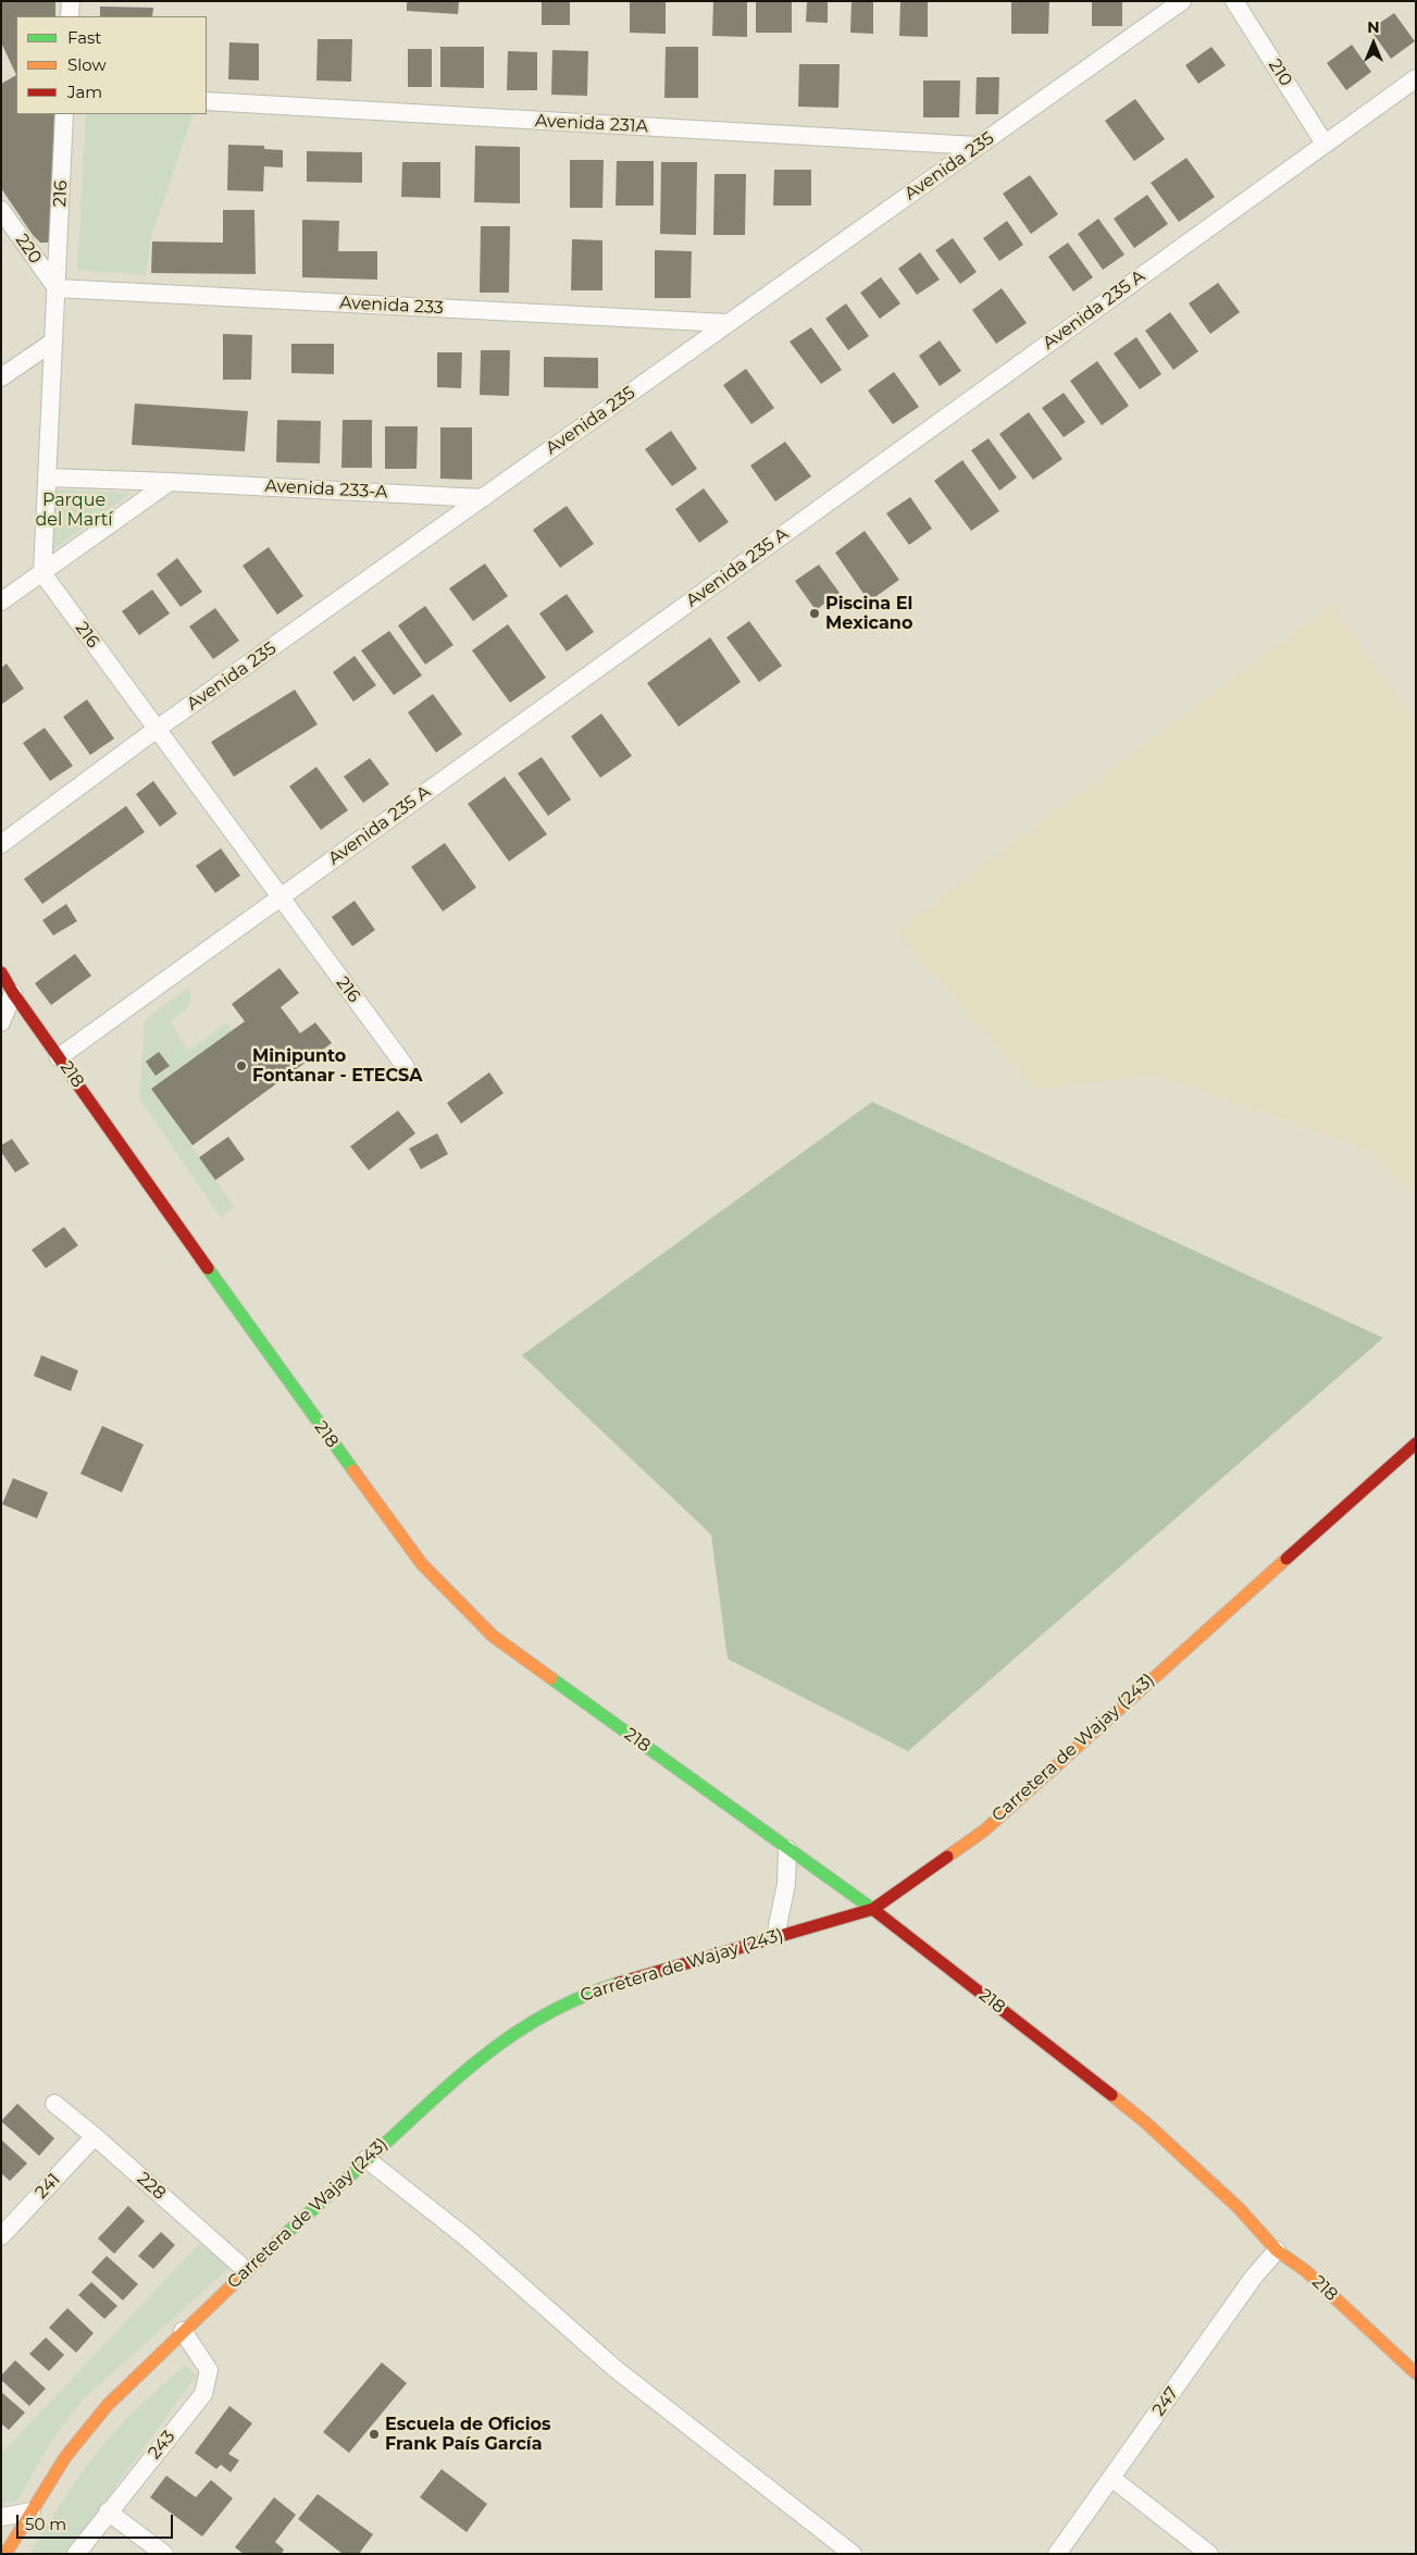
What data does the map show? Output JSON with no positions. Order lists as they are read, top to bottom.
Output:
{
  "streets": {
    "street": [
      "210",
      "Avenida 231A",
      "Avenida 235",
      "216",
      "220",
      "Avenida 233",
      "Avenida 235 A",
      "Avenida 233-A",
      "218",
      "Carretera de Wajay (243)",
      "241",
      "228",
      "247",
      "243"
    ]
  },
  "crossings": [
    ["210", "Avenida 235 A"],
    ["Avenida 231A", "Avenida 235"],
    ["Avenida 235", "216"],
    ["Avenida 235", "Avenida 233"],
    ["Avenida 235", "Avenida 233-A"],
    ["216", "220"],
    ["216", "Avenida 233"],
    ["216", "Avenida 235 A"],
    ["216", "Avenida 233-A"],
    ["220", "Avenida 233"],
    ["Avenida 235 A", "218"],
    ["218", "Carretera de Wajay (243)"],
    ["218", "247"],
    ["Carretera de Wajay (243)", "228"],
    ["Carretera de Wajay (243)", "243"],
    ["241", "228"]
  ],
  "parks": ["Parque del Martí"],
  "places": ["Piscina El Mexicano", "Minipunto Fontanar - ETECSA", "Escuela de Oficios Frank País García"],
  "legend": ["Fast", "Slow", "Jam"],
  "scale_bar": "50 m",
  "north": "top"
}
